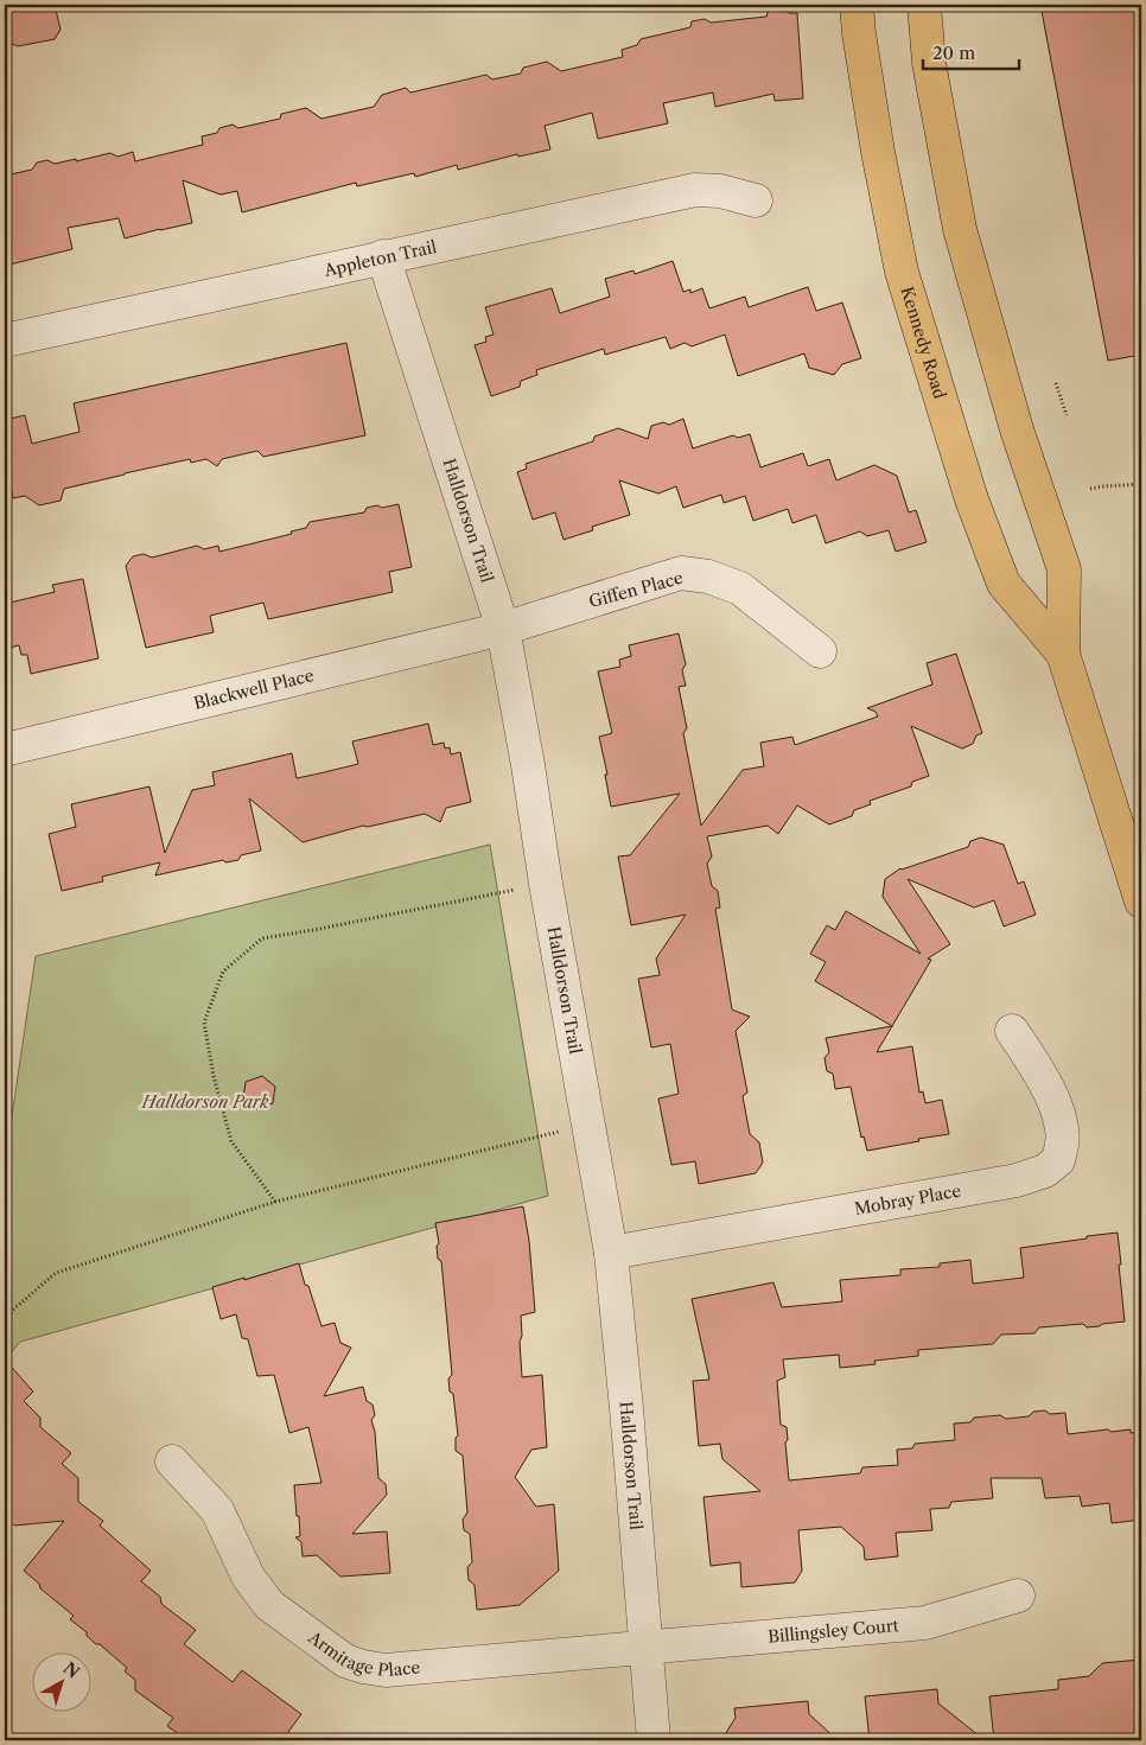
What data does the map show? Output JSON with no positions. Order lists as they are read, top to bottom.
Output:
{
  "streets": {
    "main road": ["Kennedy Road"],
    "street": [
      "Appleton Trail",
      "Halldorson Trail",
      "Giffen Place",
      "Blackwell Place",
      "Mobray Place",
      "Billingsley Court",
      "Armitage Place"
    ]
  },
  "crossings": [
    ["Appleton Trail", "Halldorson Trail"],
    ["Halldorson Trail", "Giffen Place"],
    ["Halldorson Trail", "Blackwell Place"],
    ["Halldorson Trail", "Mobray Place"],
    ["Halldorson Trail", "Billingsley Court"],
    ["Halldorson Trail", "Armitage Place"],
    ["Giffen Place", "Blackwell Place"],
    ["Billingsley Court", "Armitage Place"]
  ],
  "parks": ["Halldorson Park"],
  "scale_bar": "20 m",
  "north": "top right"
}
